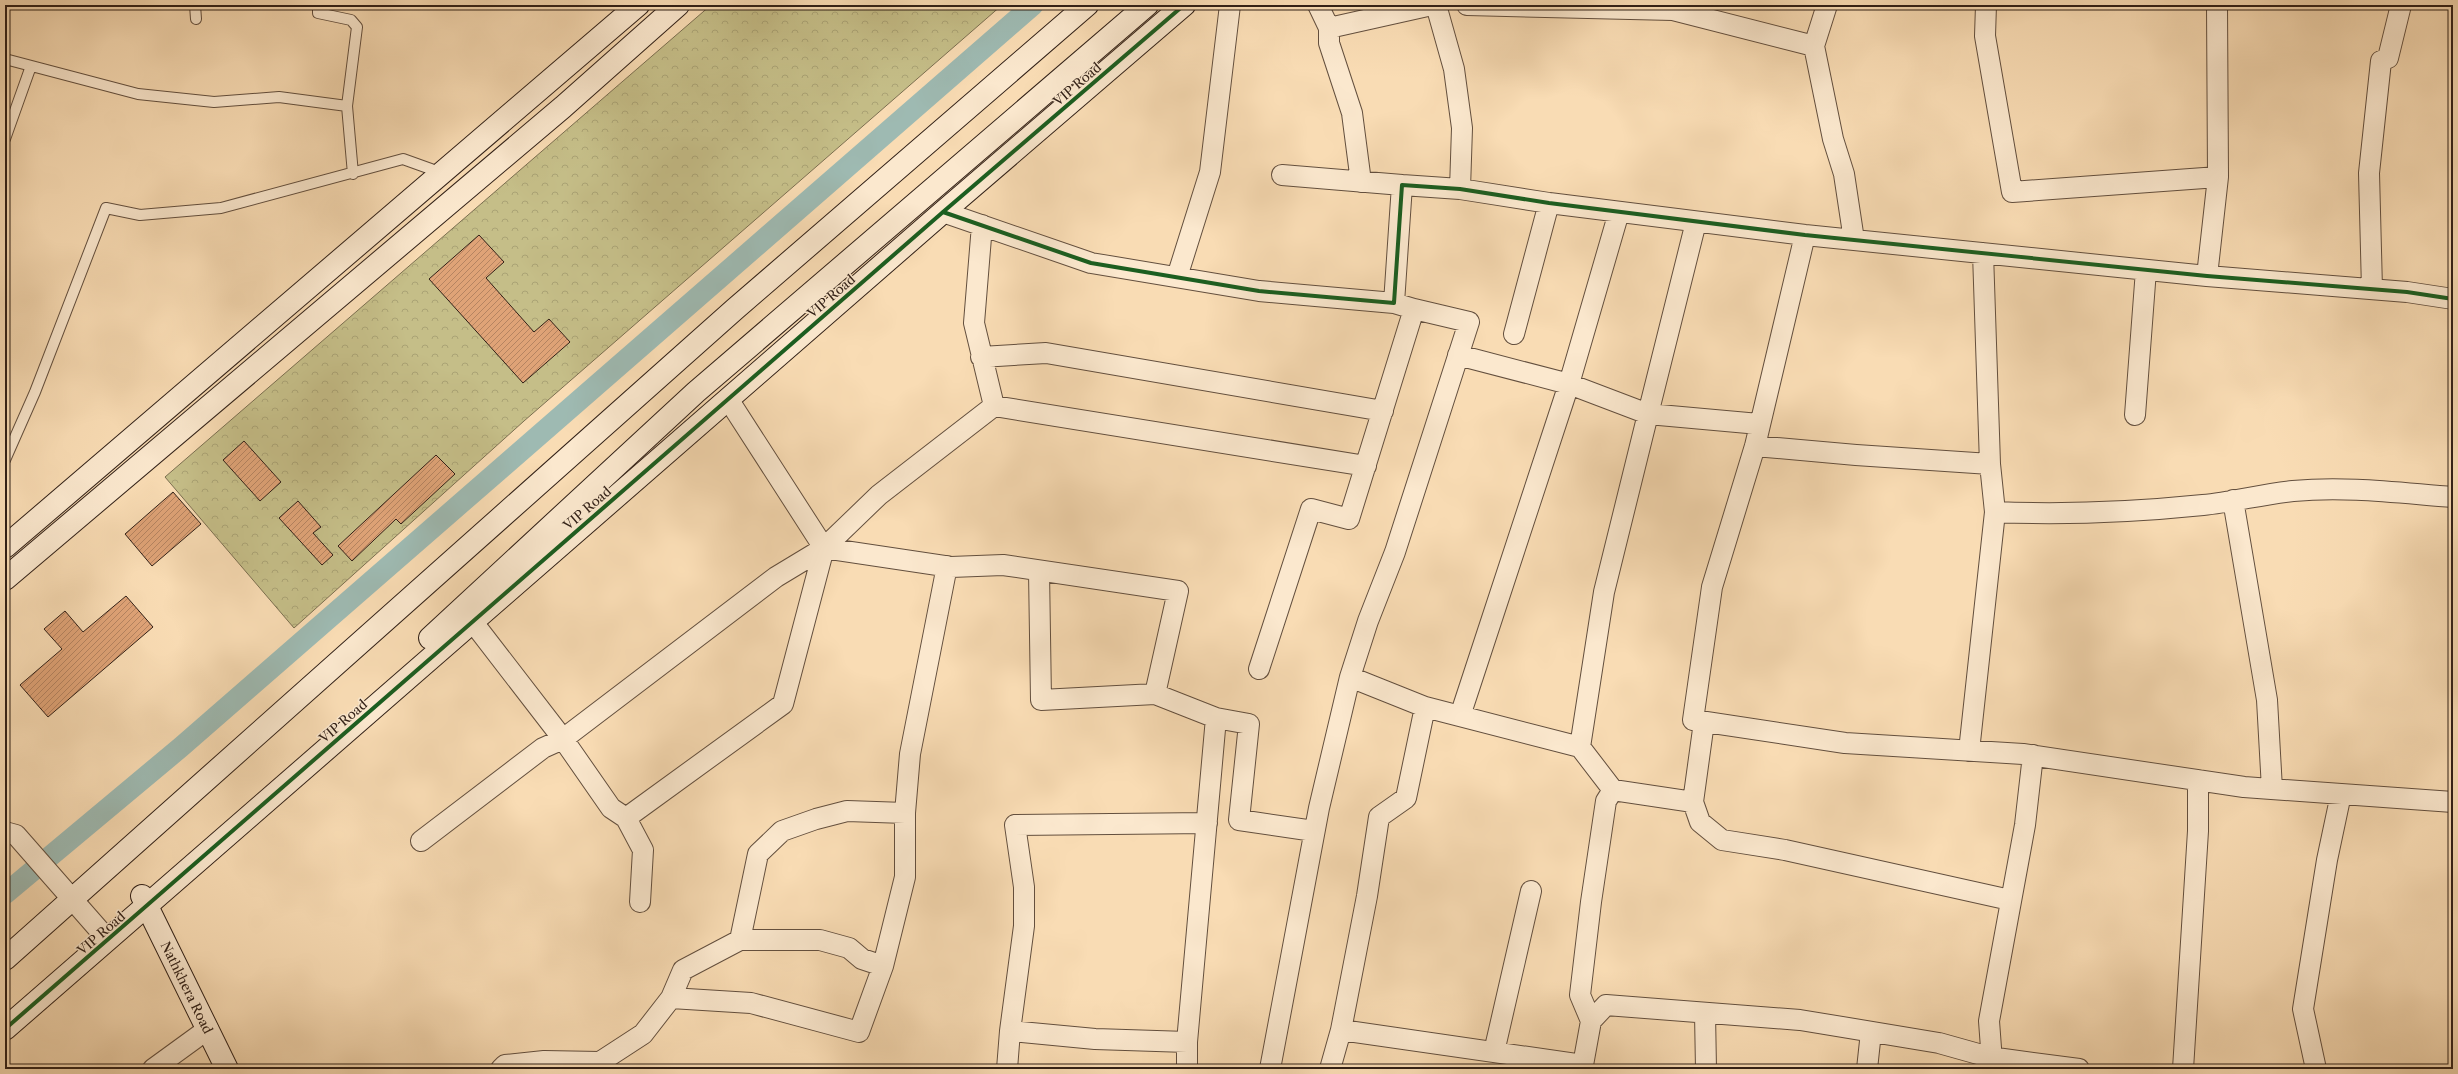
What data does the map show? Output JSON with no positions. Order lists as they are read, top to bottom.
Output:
{
  "streets": {
    "street": ["VIP Road", "Nathkhera Road"]
  },
  "crossings": [
    ["VIP Road", "Nathkhera Road"]
  ]
}
